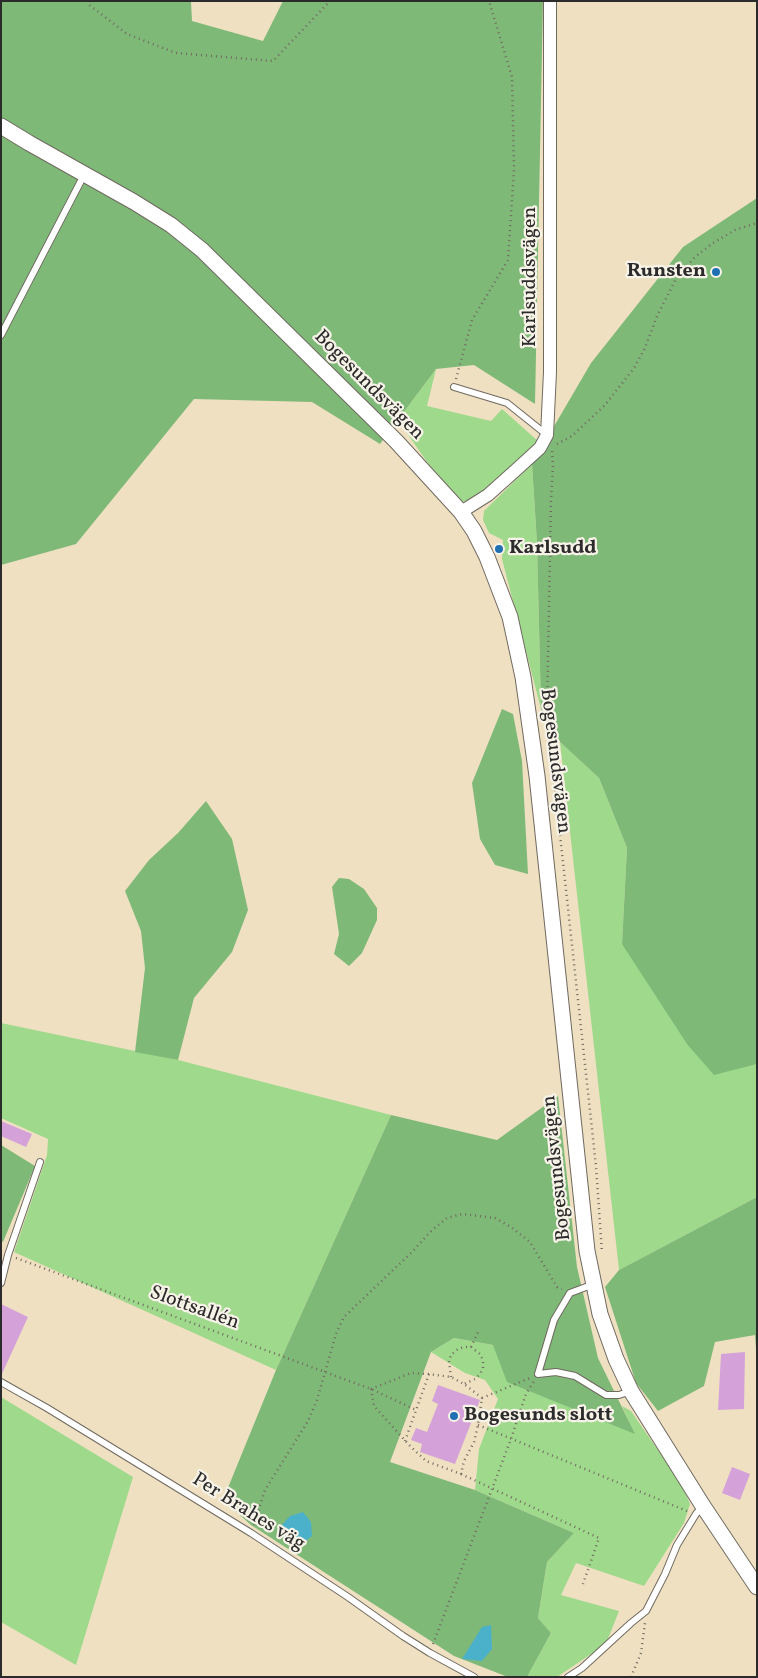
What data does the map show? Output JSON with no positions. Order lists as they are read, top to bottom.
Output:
{
  "streets": {
    "street": ["Karlsuddsvägen", "Bogesundsvägen"],
    "lane": ["Per Brahes väg"],
    "path": ["Slottsallén"]
  },
  "places": ["Runsten", "Karlsudd", "Bogesunds slott"]
}
